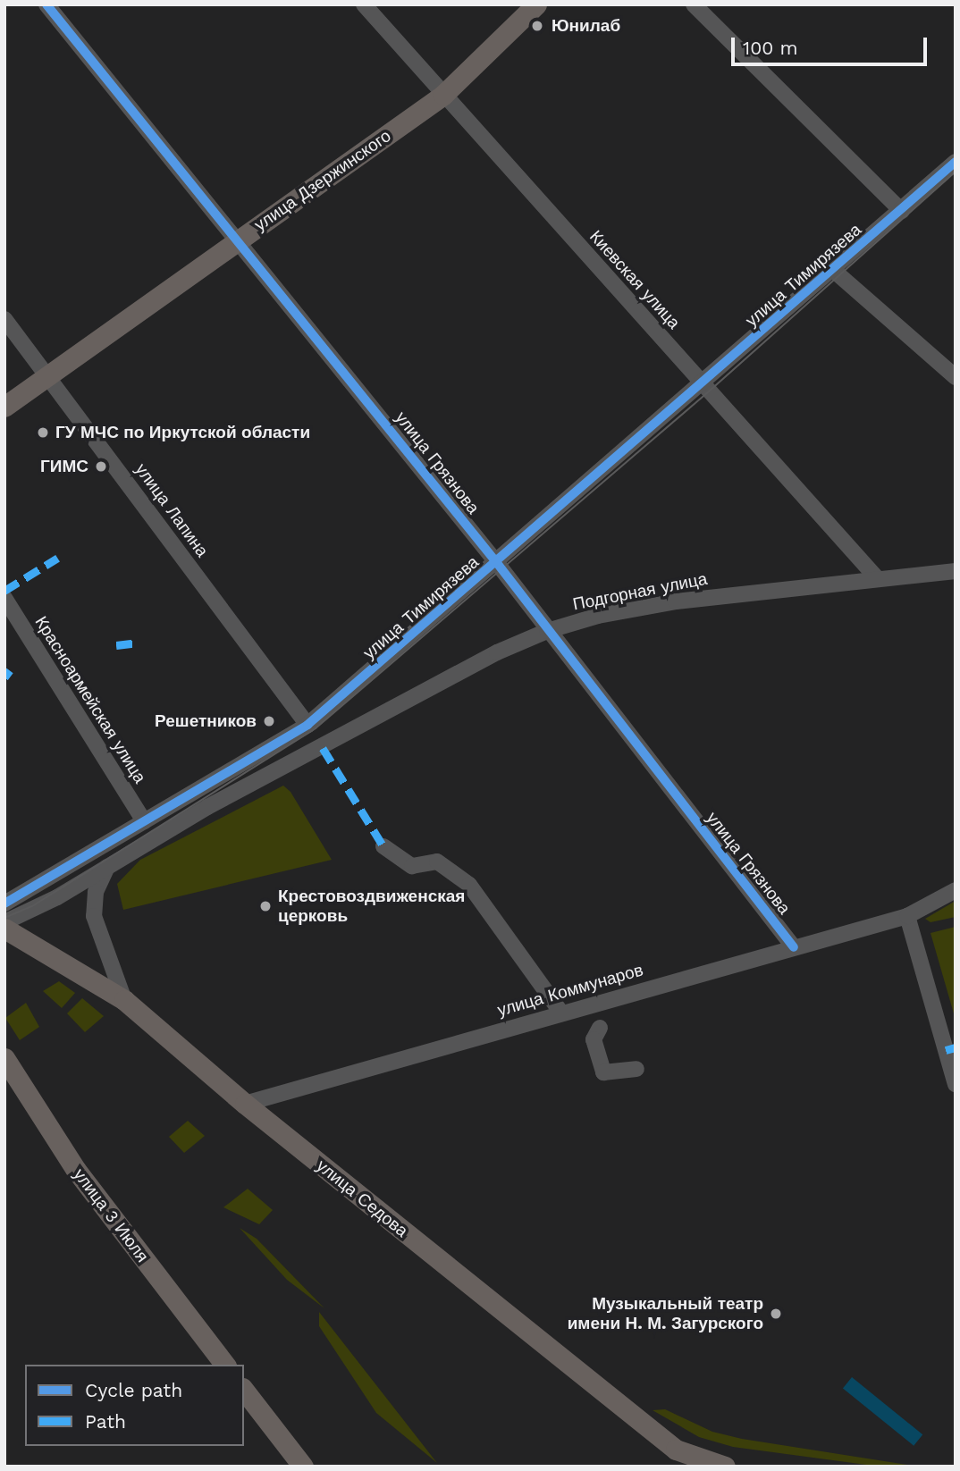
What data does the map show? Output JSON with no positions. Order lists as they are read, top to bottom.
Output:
{
  "streets": {
    "main road": ["улица Дзержинского", "улица Седова", "улица 3 Июля"],
    "street": [
      "улица Тимирязева",
      "Киевская улица",
      "улица Грязнова",
      "улица Лапина",
      "Подгорная улица",
      "Красноармейская улица",
      "улица Коммунаров"
    ]
  },
  "crossings": [
    ["улица Дзержинского", "Киевская улица"],
    ["улица Дзержинского", "улица Грязнова"],
    ["улица Дзержинского", "улица Лапина"],
    ["улица Тимирязева", "Киевская улица"],
    ["улица Тимирязева", "улица Грязнова"],
    ["улица Тимирязева", "улица Лапина"],
    ["улица Тимирязева", "Красноармейская улица"],
    ["Киевская улица", "Подгорная улица"],
    ["улица Грязнова", "Подгорная улица"],
    ["улица Грязнова", "улица Коммунаров"],
    ["улица Коммунаров", "улица Седова"]
  ],
  "places": [
    "Юнилаб",
    "ГУ МЧС по Иркутской области",
    "ГИМС",
    "Решетников",
    "Крестовоздвиженская церковь",
    "Музыкальный театр имени Н. М. Загурского"
  ],
  "legend": ["Cycle path", "Path"],
  "scale_bar": "100 m"
}
